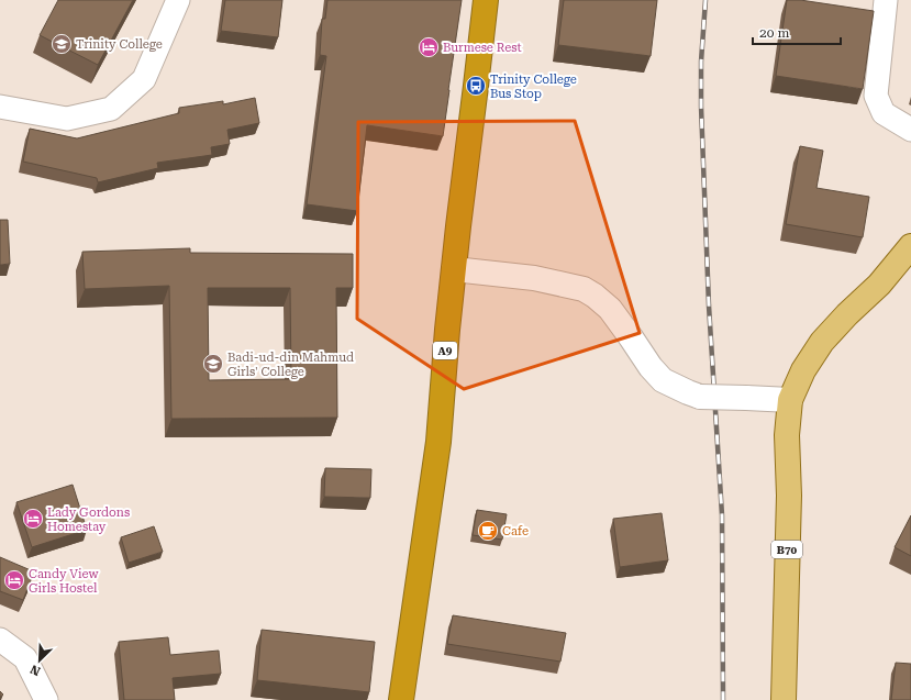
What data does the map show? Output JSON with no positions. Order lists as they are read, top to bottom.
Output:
{
  "streets": {
    "highway": ["A9"],
    "main road": ["B70"]
  },
  "places": {
    "school or university": ["Trinity College", "Badi-ud-din Mahmud Girls' College"],
    "hotel": ["Burmese Rest", "Lady Gordons Homestay", "Candy View Girls Hostel"],
    "bus stop": ["Trinity College Bus Stop"],
    "cafe": ["Cafe"]
  },
  "scale_bar": "20 m",
  "north": "bottom left"
}
